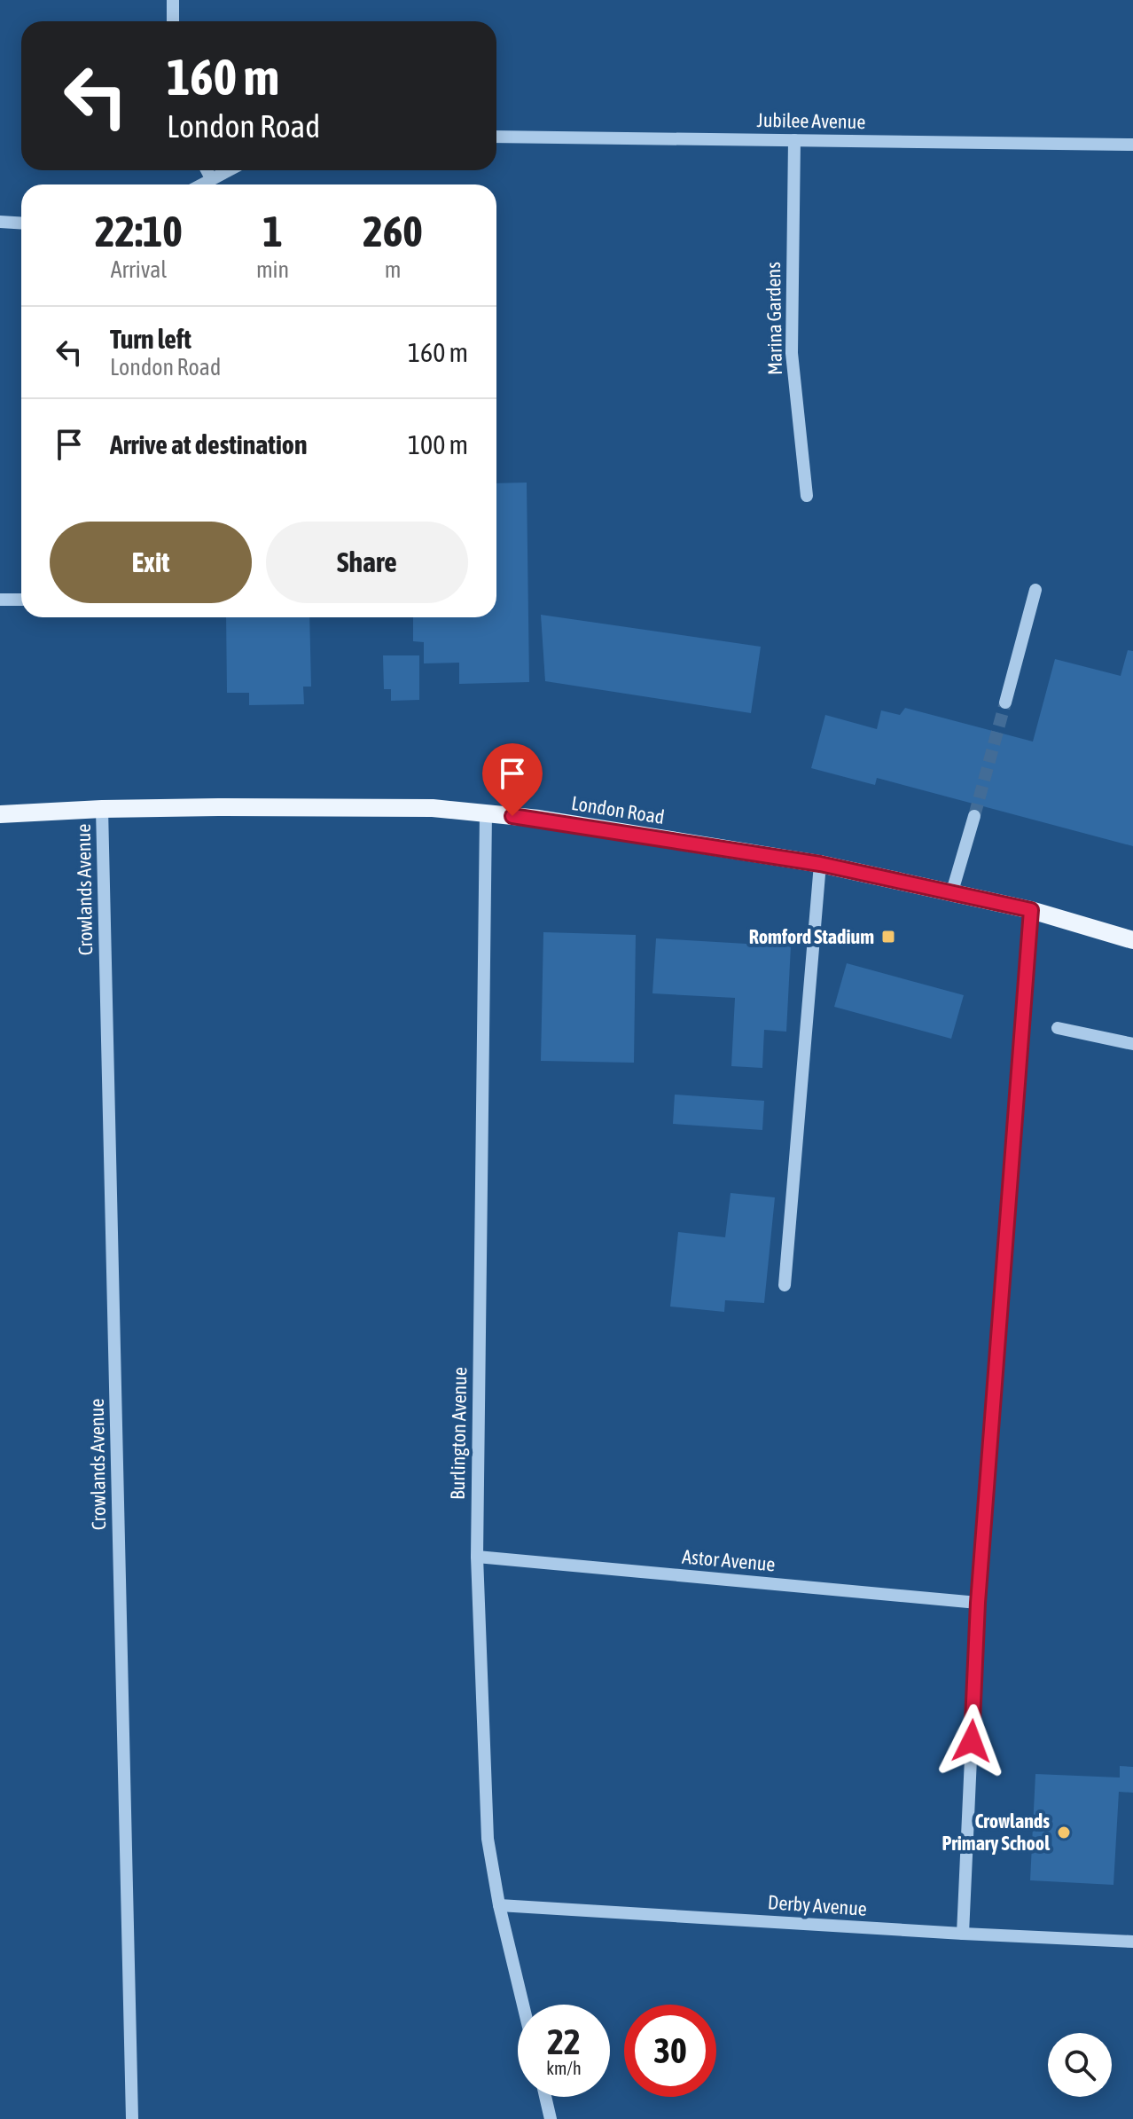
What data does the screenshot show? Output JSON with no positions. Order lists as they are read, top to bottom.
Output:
{
  "streets": {
    "main road": ["London Road"],
    "street": [
      "Jubilee Avenue",
      "Marina Gardens",
      "Crowlands Avenue",
      "Burlington Avenue",
      "Astor Avenue",
      "Derby Avenue"
    ]
  },
  "crossings": [
    ["Jubilee Avenue", "Marina Gardens"],
    ["London Road", "Crowlands Avenue"],
    ["London Road", "Burlington Avenue"],
    ["Burlington Avenue", "Astor Avenue"],
    ["Burlington Avenue", "Derby Avenue"]
  ],
  "places": {
    "transit": ["Romford Stadium"],
    "other": ["Crowlands Primary School"]
  },
  "page": {
    "turn": ["160 m", "London Road"],
    "eta": [
      "22:10",
      "Arrival",
      "1",
      "min",
      "260",
      "m"
    ],
    "list": [
      {
        "name": "Turn left",
        "note": "London Road",
        "value": "160 m"
      },
      {
        "name": "Arrive at destination",
        "value": "100 m"
      }
    ],
    "buttons": ["Exit", "Share"],
    "speed": "22 km/h",
    "limit": "30"
  }
}
